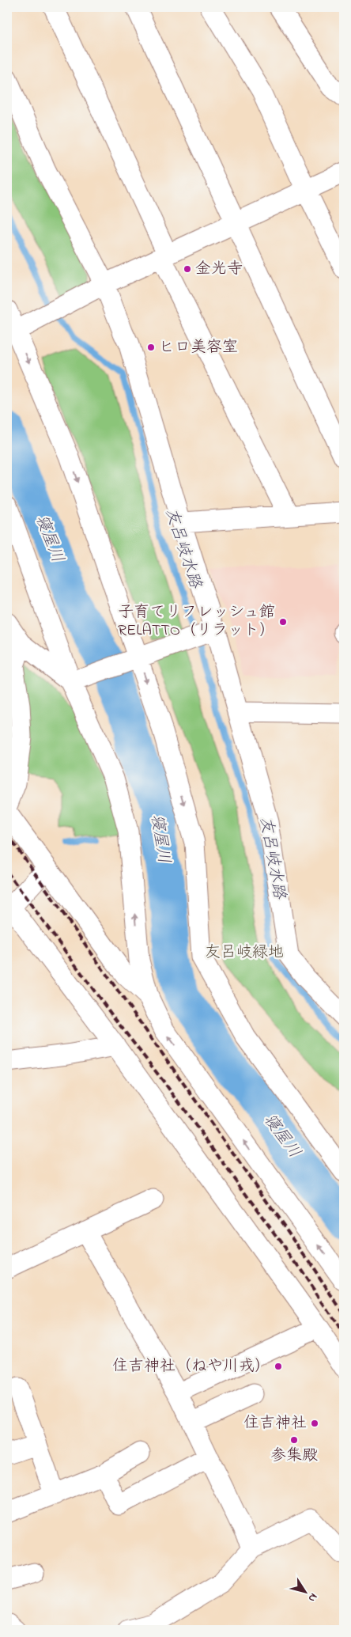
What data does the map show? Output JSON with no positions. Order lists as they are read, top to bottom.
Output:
{
  "water": ["寝屋川", "友呂岐水路"],
  "parks": ["友呂岐緑地"],
  "places": [
    "金光寺",
    "ヒロ美容室",
    "子育てリフレッシュ館 RELATTO（リラット）",
    "住吉神社（ねや川戎）",
    "住吉神社",
    "参集殿"
  ],
  "north": "bottom right"
}
